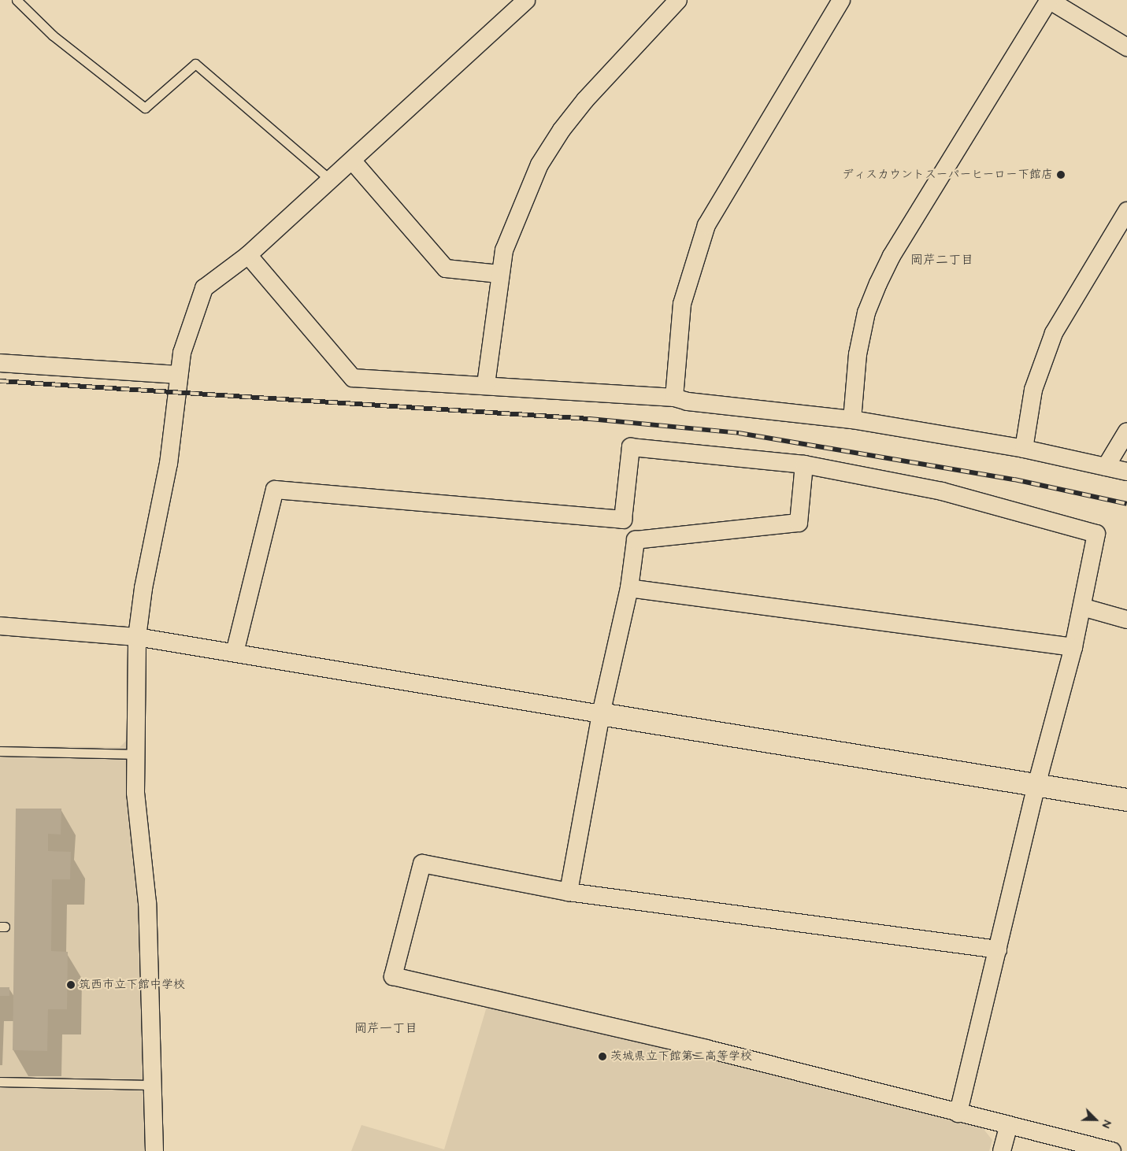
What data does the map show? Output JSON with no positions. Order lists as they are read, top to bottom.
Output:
{
  "districts": ["岡芹二丁目", "岡芹一丁目"],
  "places": ["ディスカウントスーパーヒーロー下館店", "筑西市立下館中学校", "茨城県立下館第二高等学校"],
  "north": "bottom right"
}
